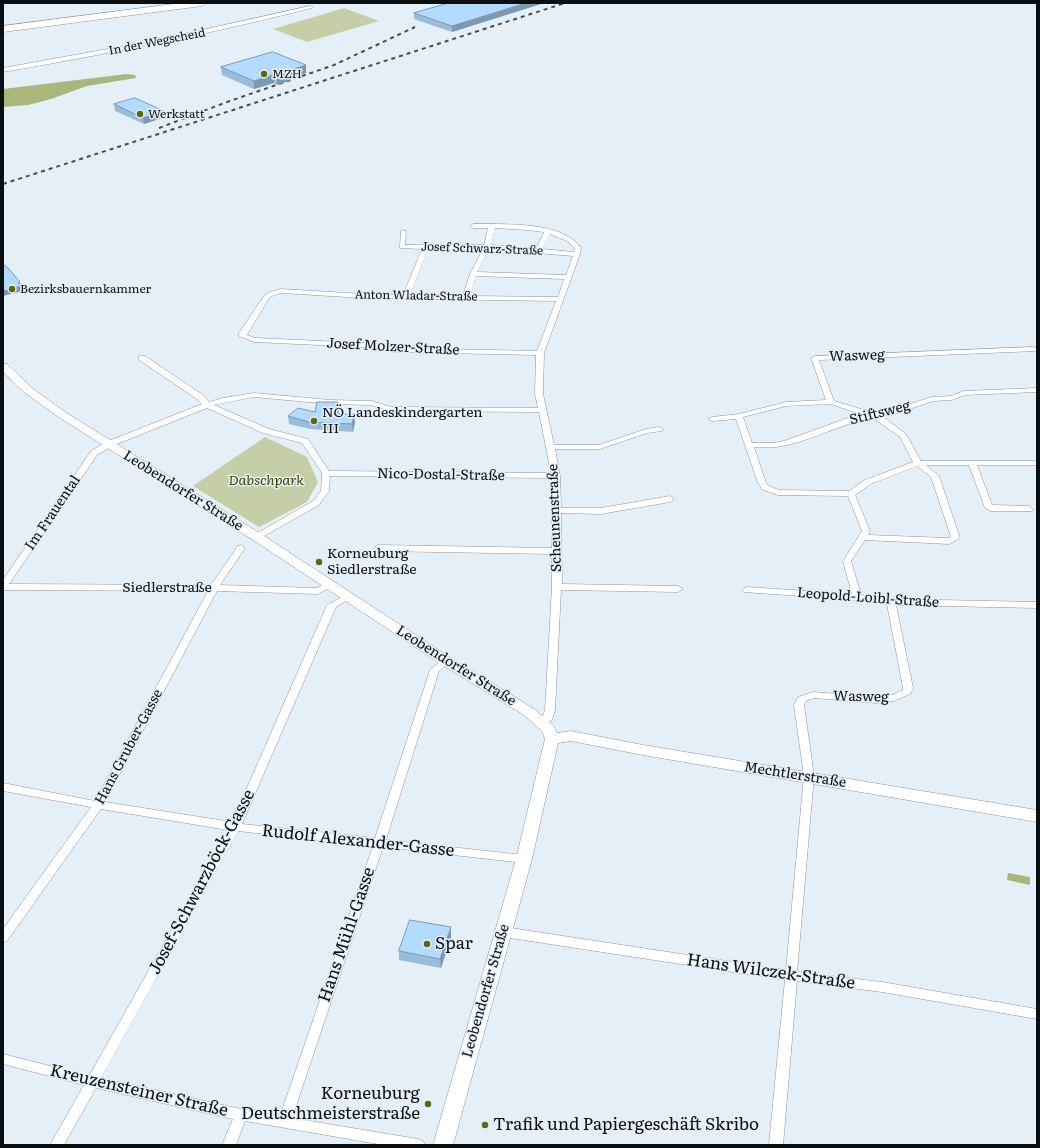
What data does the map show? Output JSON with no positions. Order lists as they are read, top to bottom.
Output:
{
  "streets": {
    "main road": ["Leobendorfer Straße", "Mechtlerstraße"],
    "street": [
      "In der Wegscheid",
      "Josef Schwarz-Straße",
      "Anton Wladar-Straße",
      "Josef Molzer-Straße",
      "Wasweg",
      "Stiftsweg",
      "Nico-Dostal-Straße",
      "Im Frauental",
      "Scheunenstraße",
      "Siedlerstraße",
      "Leopold-Loibl-Straße",
      "Hans Gruber-Gasse",
      "Rudolf Alexander-Gasse",
      "Josef-Schwarzböck-Gasse",
      "Hans Mühl-Gasse",
      "Hans Wilczek-Straße",
      "Kreuzensteiner Straße"
    ]
  },
  "crossings": [
    ["Josef Schwarz-Straße", "Scheunenstraße"],
    ["Anton Wladar-Straße", "Josef Molzer-Straße"],
    ["Anton Wladar-Straße", "Scheunenstraße"],
    ["Josef Molzer-Straße", "Scheunenstraße"],
    ["Wasweg", "Leopold-Loibl-Straße"],
    ["Wasweg", "Mechtlerstraße"],
    ["Nico-Dostal-Straße", "Scheunenstraße"],
    ["Leobendorfer Straße", "Im Frauental"],
    ["Leobendorfer Straße", "Scheunenstraße"],
    ["Leobendorfer Straße", "Siedlerstraße"],
    ["Leobendorfer Straße", "Mechtlerstraße"],
    ["Leobendorfer Straße", "Rudolf Alexander-Gasse"],
    ["Leobendorfer Straße", "Josef-Schwarzböck-Gasse"],
    ["Leobendorfer Straße", "Hans Mühl-Gasse"],
    ["Leobendorfer Straße", "Hans Wilczek-Straße"],
    ["Im Frauental", "Scheunenstraße"],
    ["Im Frauental", "Siedlerstraße"],
    ["Siedlerstraße", "Hans Gruber-Gasse"],
    ["Hans Gruber-Gasse", "Rudolf Alexander-Gasse"],
    ["Rudolf Alexander-Gasse", "Josef-Schwarzböck-Gasse"],
    ["Rudolf Alexander-Gasse", "Hans Mühl-Gasse"],
    ["Josef-Schwarzböck-Gasse", "Kreuzensteiner Straße"],
    ["Hans Mühl-Gasse", "Kreuzensteiner Straße"]
  ],
  "parks": ["Dabschpark"],
  "places": [
    "MZH",
    "Werkstatt",
    "Bezirksbauernkammer",
    "NÖ Landeskindergarten III",
    "Korneuburg Siedlerstraße",
    "Spar",
    "Korneuburg Deutschmeisterstraße",
    "Trafik und Papiergeschäft Skribo"
  ]
}
